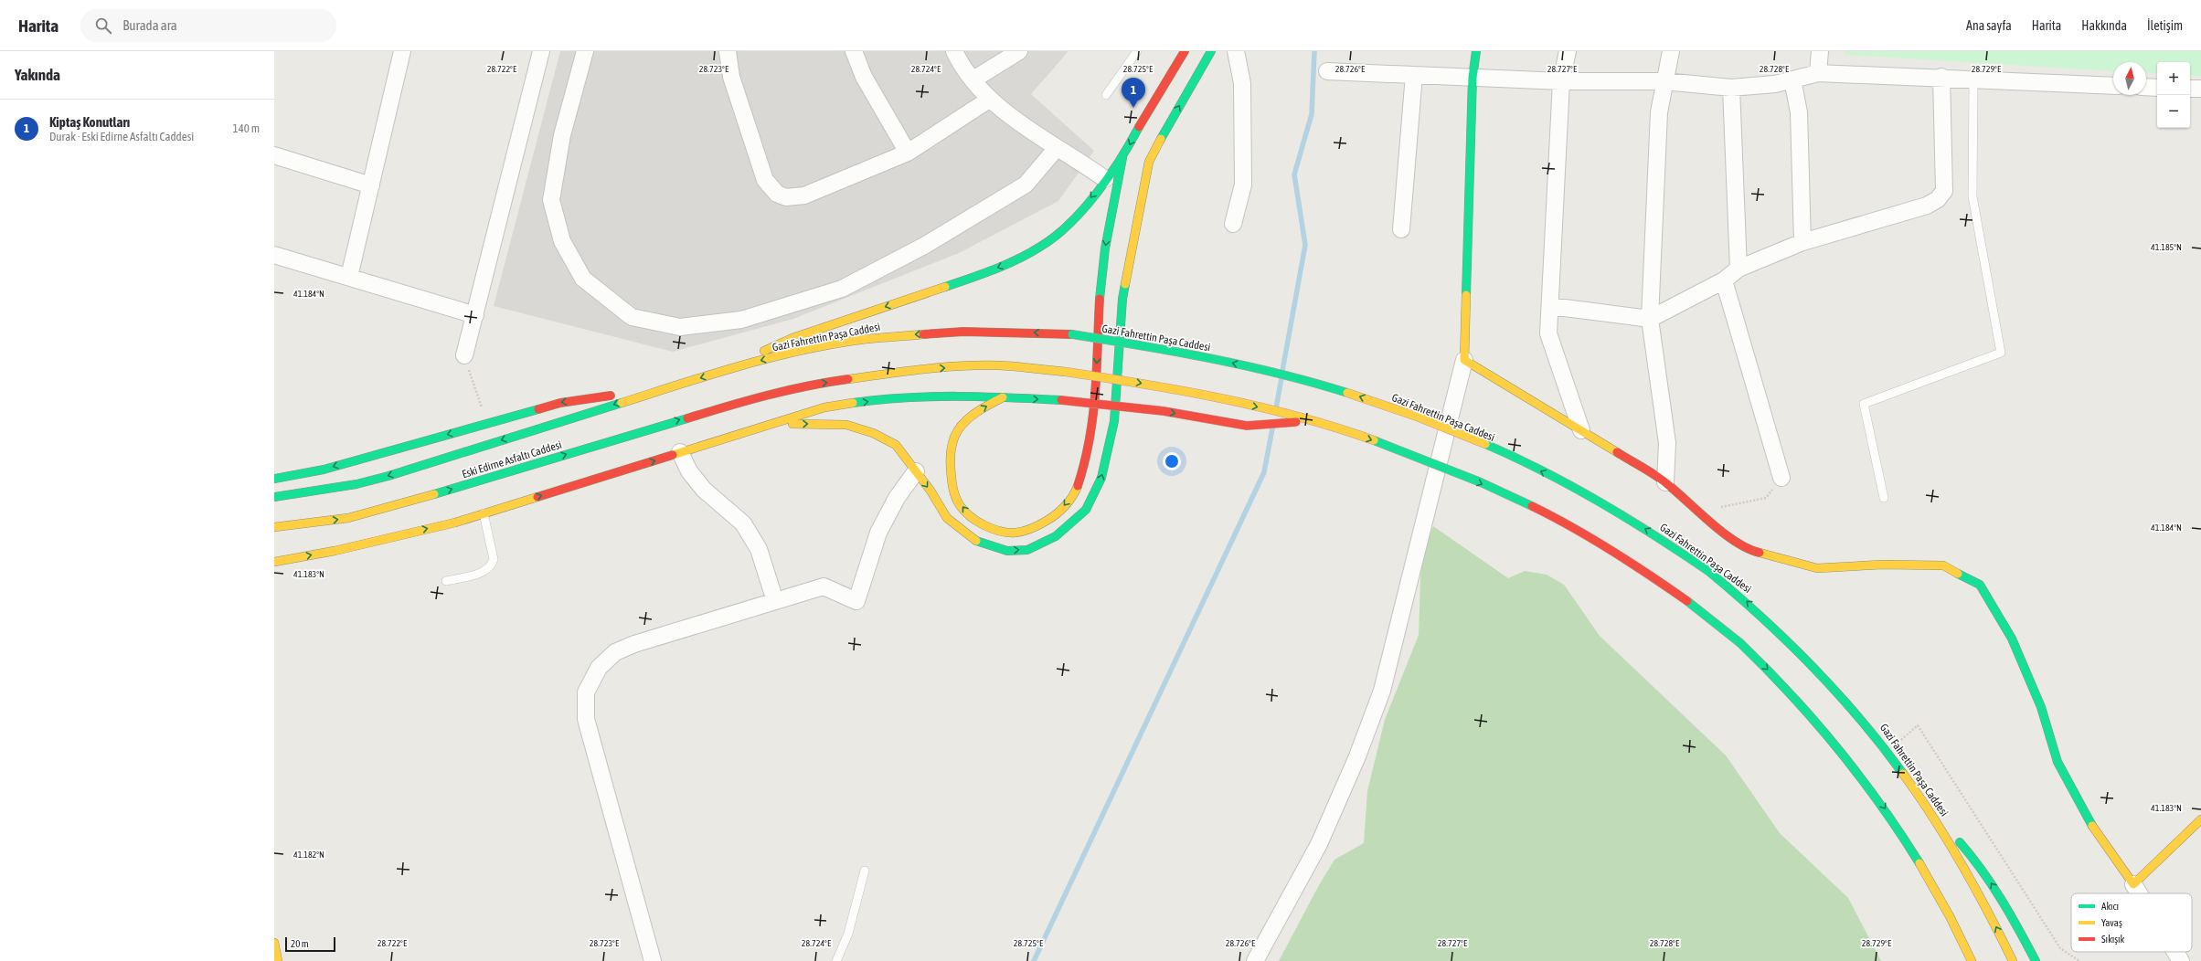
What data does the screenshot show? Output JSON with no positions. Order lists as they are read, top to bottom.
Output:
{
  "streets": {
    "main road": ["Gazi Fahrettin Paşa Caddesi", "Eski Edirne Asfaltı Caddesi"]
  },
  "crossings": [
    ["Gazi Fahrettin Paşa Caddesi", "Eski Edirne Asfaltı Caddesi"]
  ],
  "legend": ["Akıcı", "Yavaş", "Sıkışık"],
  "scale_bar": "20 m",
  "north": "top",
  "page": {
    "header": "Harita",
    "search": "Burada ara",
    "nav": [
      "Ana sayfa",
      "Harita",
      "Hakkında",
      "İletişim"
    ],
    "heading": "Yakında",
    "map_buttons": ["+", "−"],
    "pins": "1",
    "list": [
      {
        "mark": "1",
        "name": "Kiptaş Konutları",
        "note": "Durak · Eski Edirne Asfaltı Caddesi",
        "value": "140 m"
      }
    ],
    "scale": "20 m"
  },
  "coordinates": [
    "28.722°E",
    "28.723°E",
    "28.724°E",
    "28.725°E",
    "28.726°E",
    "28.727°E",
    "28.728°E",
    "28.729°E",
    "41.185°N",
    "41.184°N",
    "41.183°N",
    "41.182°N"
  ]
}
